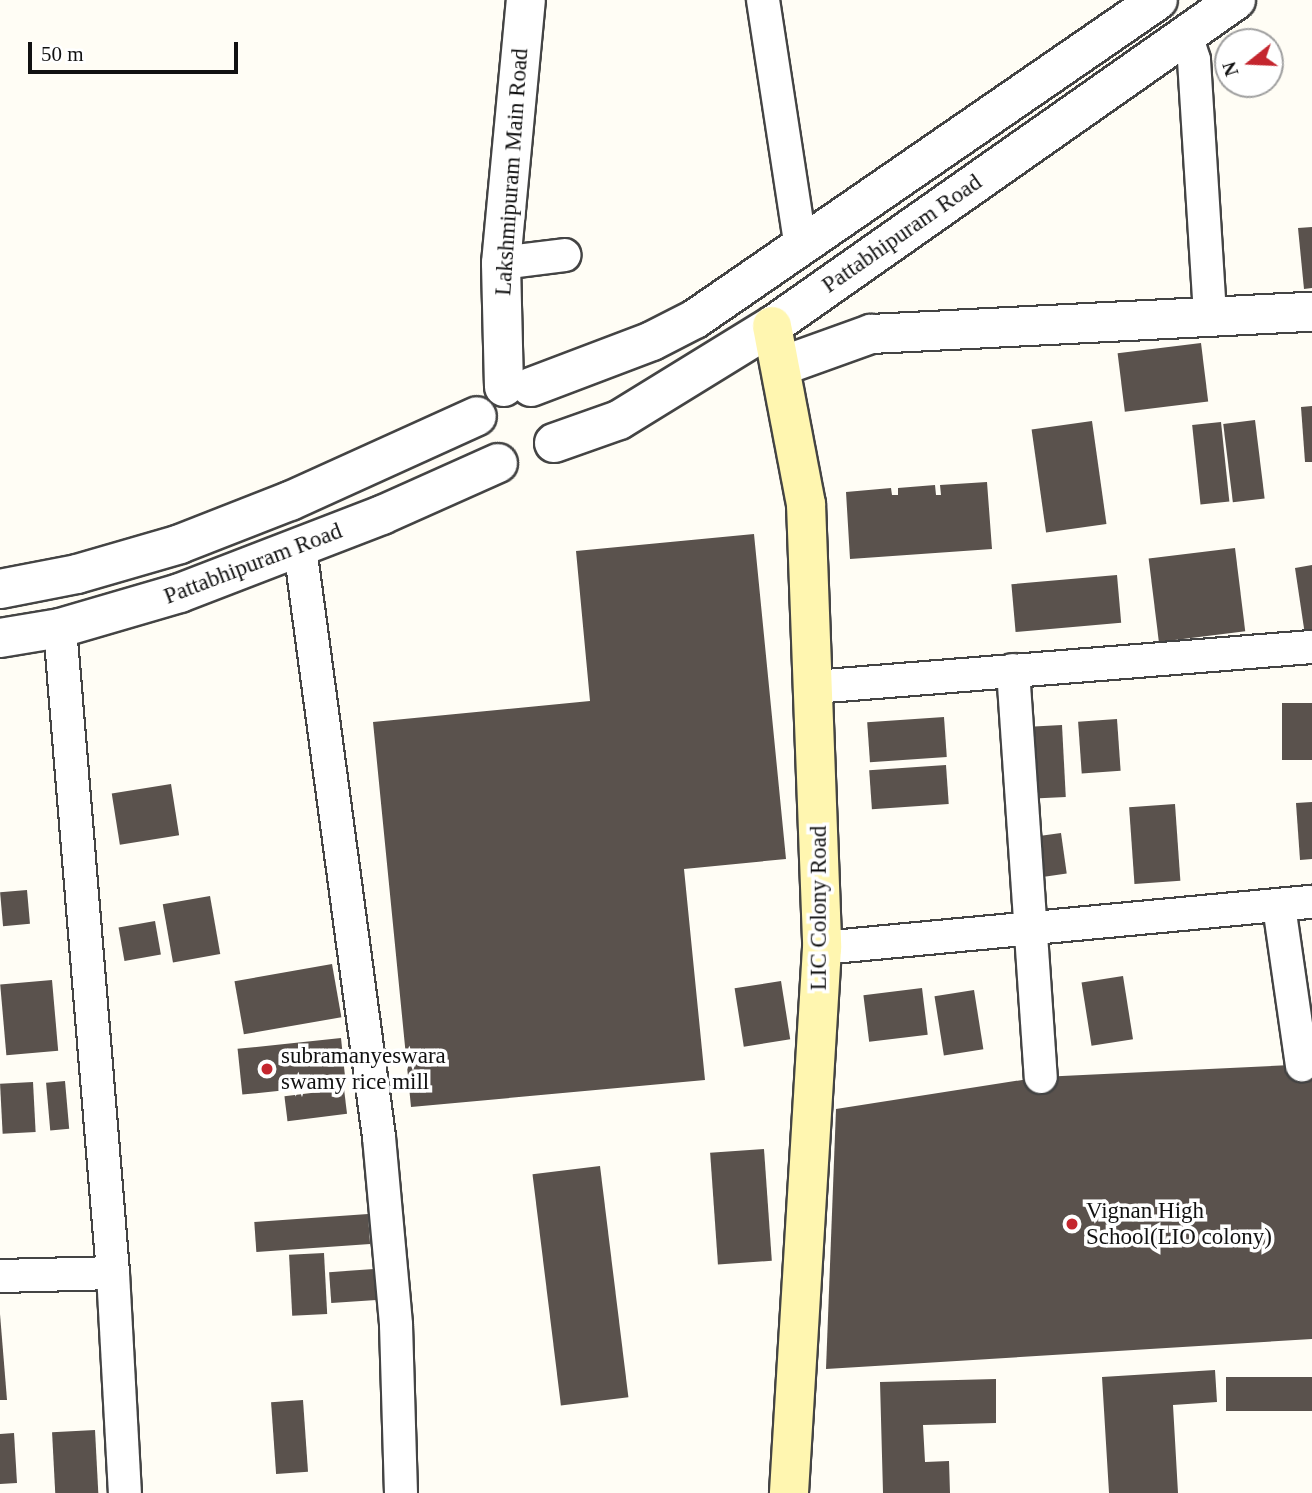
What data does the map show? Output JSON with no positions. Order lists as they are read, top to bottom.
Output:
{
  "streets": {
    "main road": ["LIC Colony Road"],
    "street": ["Lakshmipuram Main Road", "Pattabhipuram Road"]
  },
  "crossings": [
    ["Lakshmipuram Main Road", "Pattabhipuram Road"],
    ["Pattabhipuram Road", "LIC Colony Road"]
  ],
  "places": ["subramanyeswara swamy rice mill", "Vignan High School(LIO colony)"],
  "scale_bar": "50 m",
  "north": "left"
}
